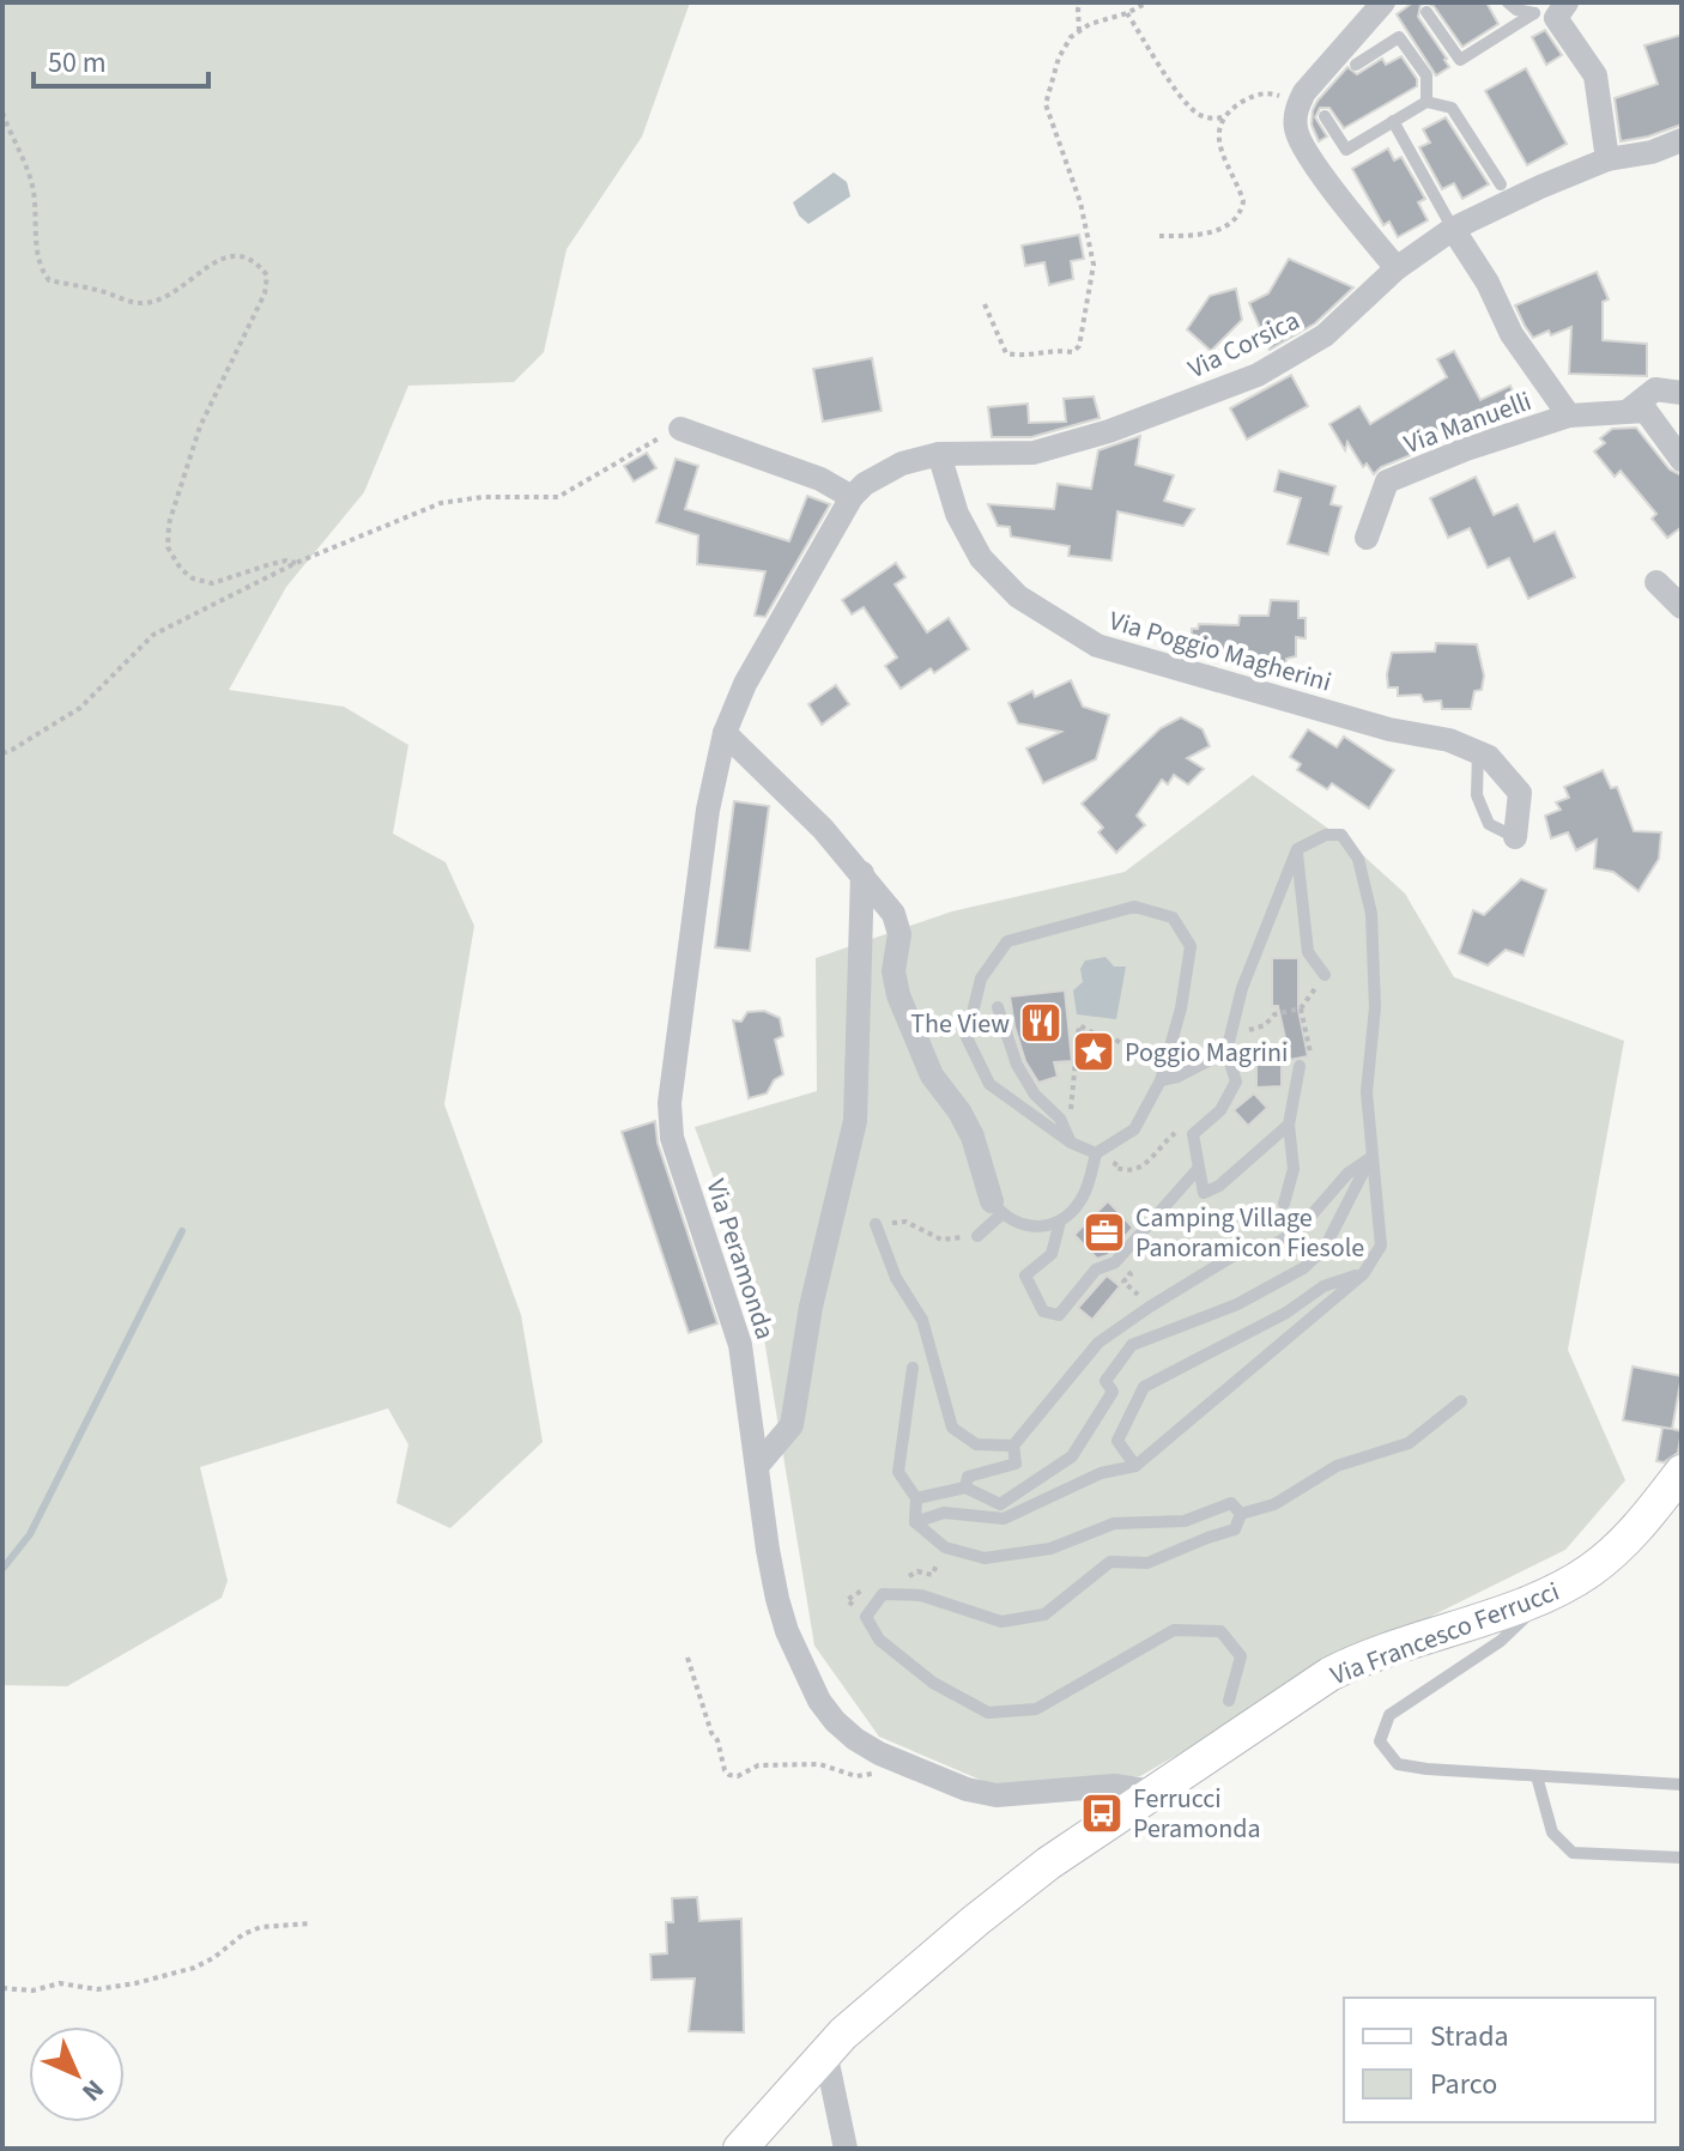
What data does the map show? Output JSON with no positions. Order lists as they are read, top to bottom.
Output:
{
  "streets": {
    "main road": ["Via Francesco Ferrucci"],
    "street": [
      "Via Corsica",
      "Via Manuelli",
      "Via Poggio Magherini",
      "Via Peramonda"
    ]
  },
  "crossings": [
    ["Via Corsica", "Via Manuelli"],
    ["Via Corsica", "Via Poggio Magherini"],
    ["Via Corsica", "Via Peramonda"],
    ["Via Peramonda", "Via Francesco Ferrucci"]
  ],
  "places": {
    "restaurant": ["The View"],
    "place": ["Poggio Magrini"],
    "office": ["Camping Village Panoramicon Fiesole"],
    "bus stop": ["Ferrucci Peramonda"]
  },
  "legend": ["Strada", "Parco"],
  "scale_bar": "50 m",
  "north": "bottom right"
}
